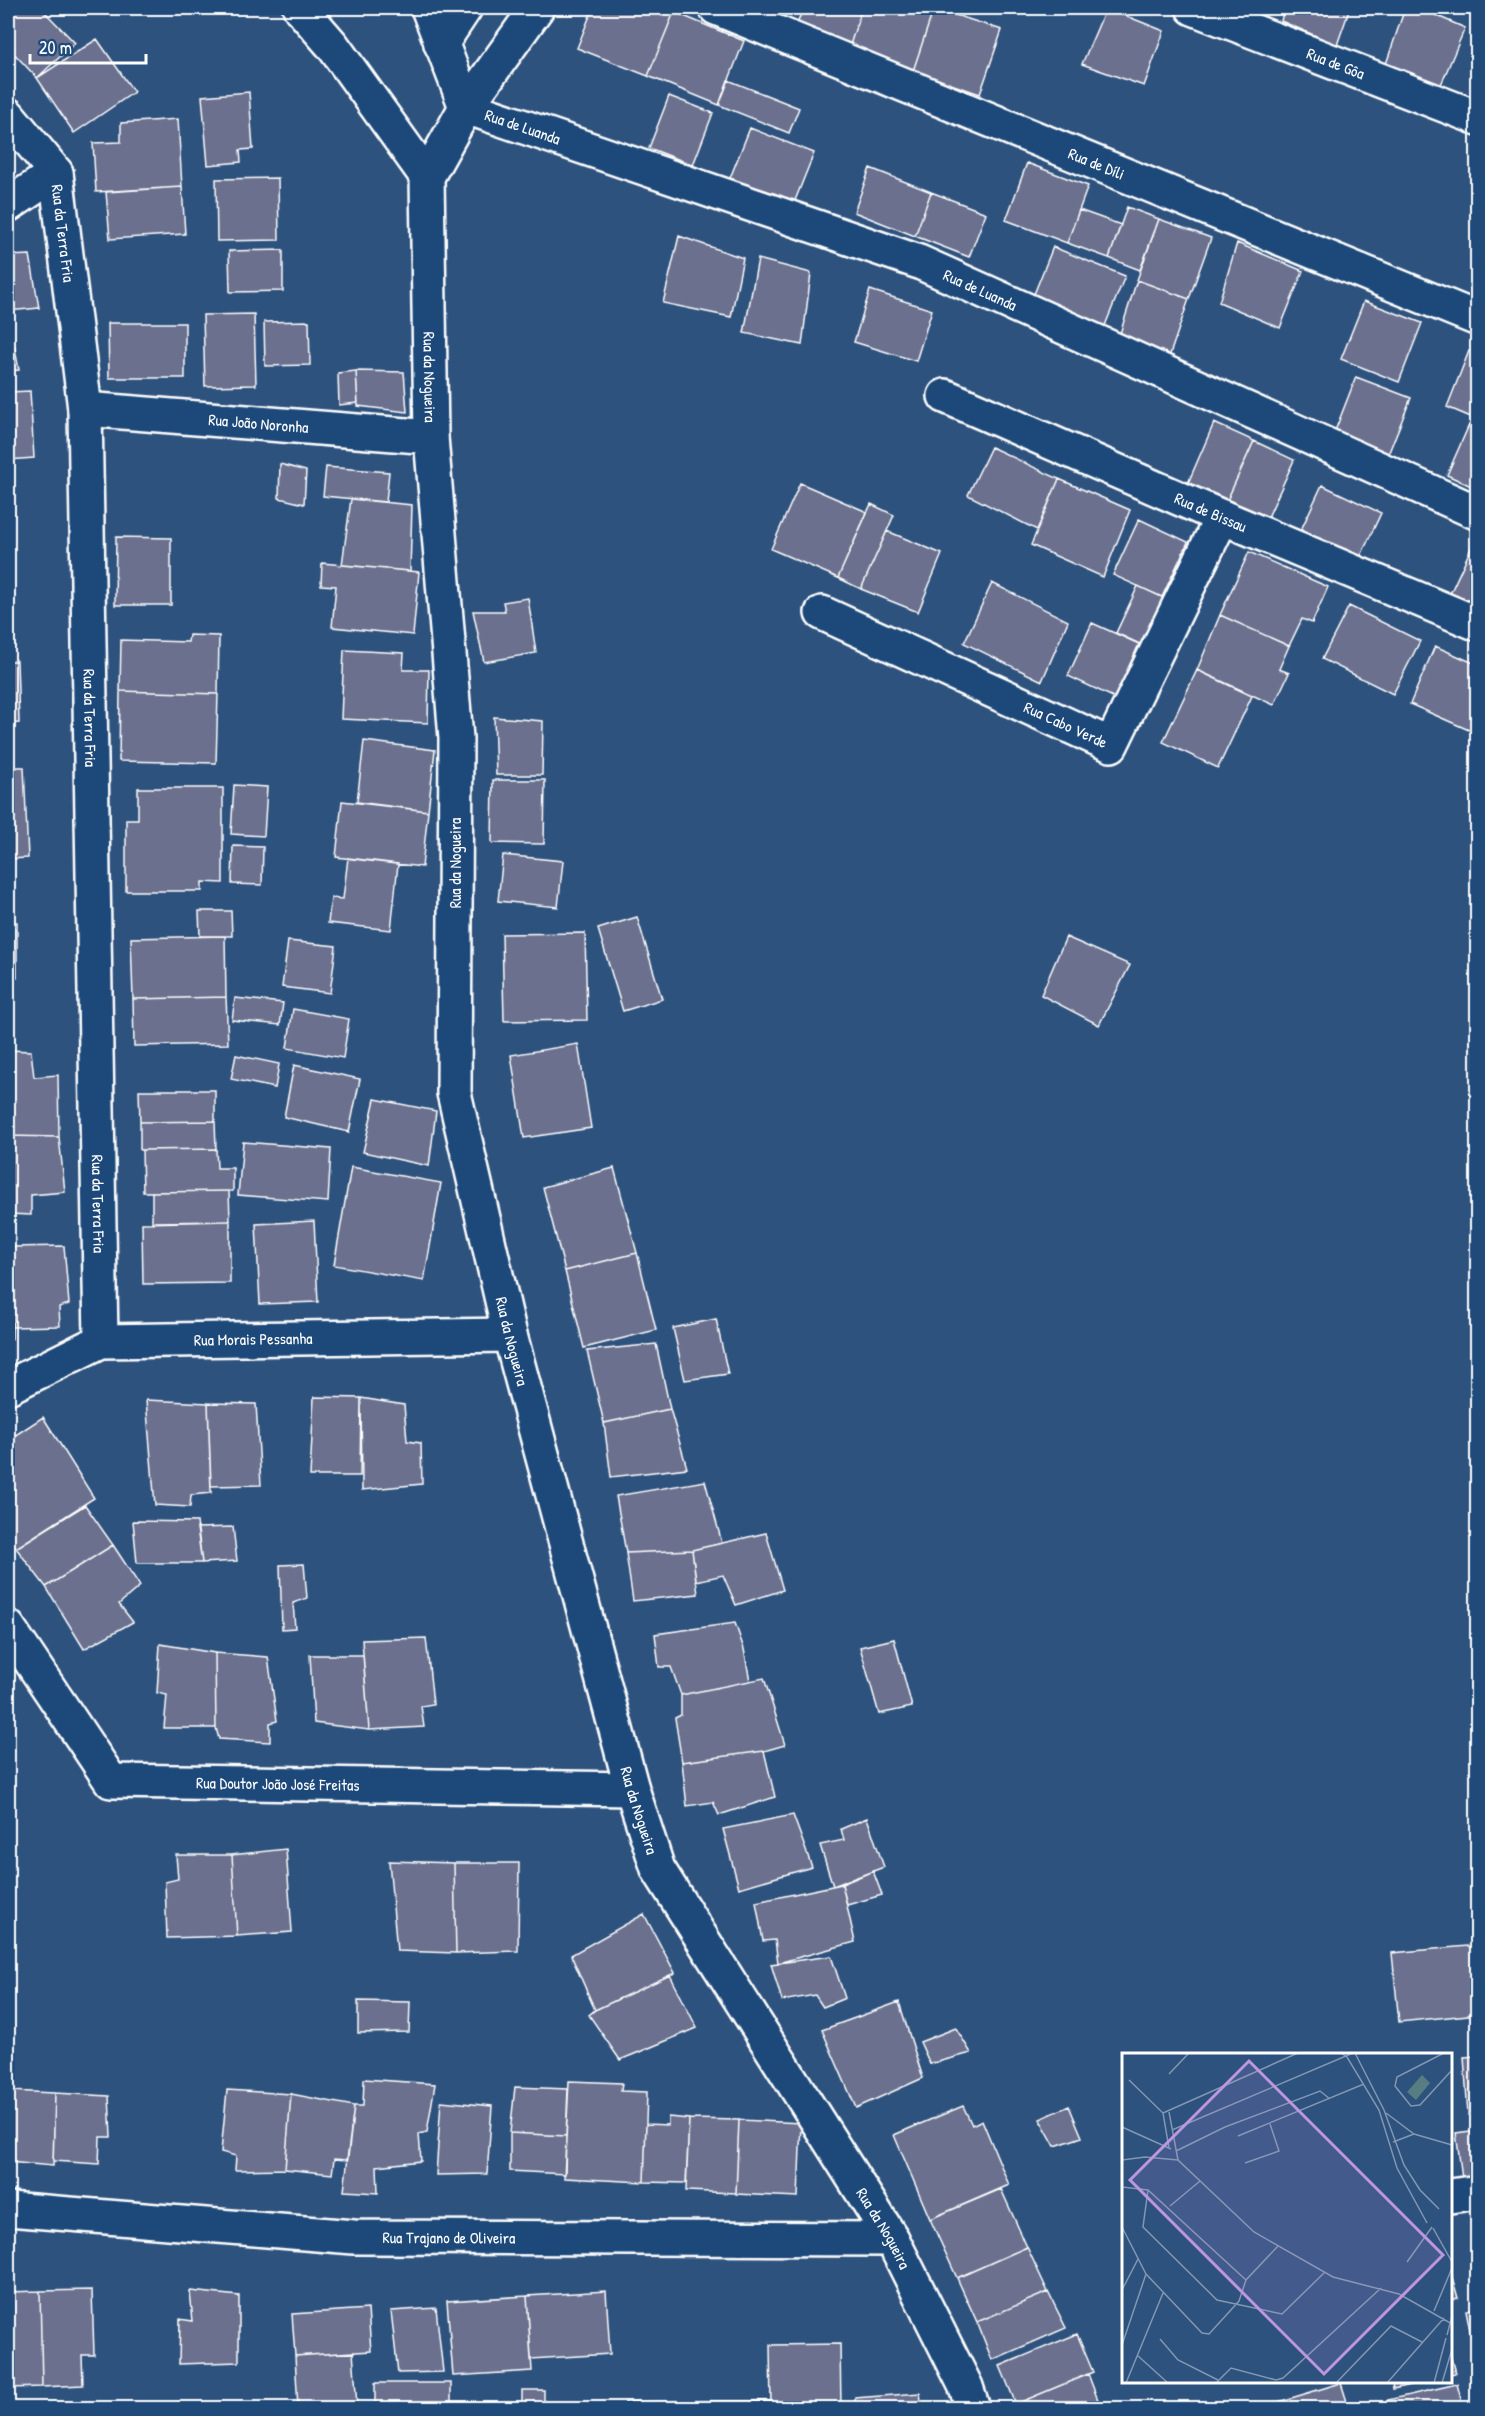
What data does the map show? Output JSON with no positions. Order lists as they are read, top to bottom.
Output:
{
  "streets": {
    "street": [
      "Rua de Gôa",
      "Rua de Luanda",
      "Rua de Díli",
      "Rua da Terra Fria",
      "Rua da Nogueira",
      "Rua João Noronha",
      "Rua de Bissau",
      "Rua Cabo Verde",
      "Rua Morais Pessanha",
      "Rua Doutor João José Freitas",
      "Rua Trajano de Oliveira"
    ]
  },
  "crossings": [
    ["Rua da Terra Fria", "Rua João Noronha"],
    ["Rua da Terra Fria", "Rua Morais Pessanha"],
    ["Rua da Nogueira", "Rua João Noronha"],
    ["Rua da Nogueira", "Rua Morais Pessanha"],
    ["Rua da Nogueira", "Rua Doutor João José Freitas"],
    ["Rua da Nogueira", "Rua Trajano de Oliveira"],
    ["Rua de Bissau", "Rua Cabo Verde"]
  ],
  "scale_bar": "20 m"
}
